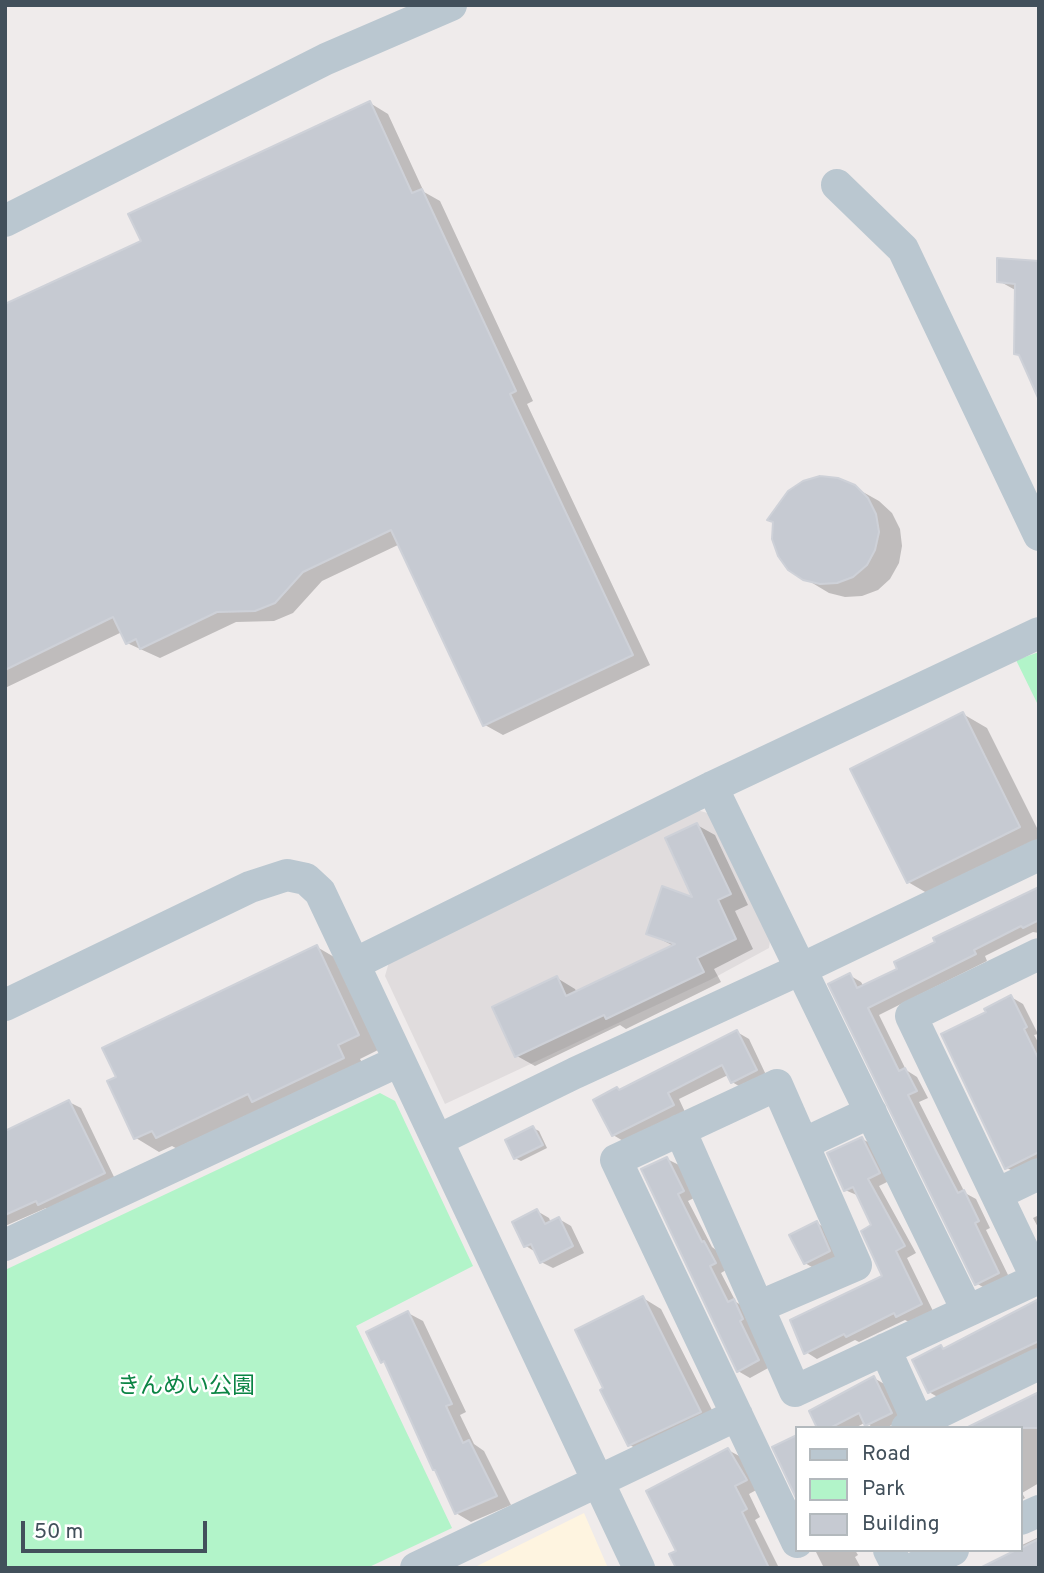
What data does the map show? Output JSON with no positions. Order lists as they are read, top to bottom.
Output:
{
  "parks": ["きんめい公園"],
  "legend": ["Road", "Park", "Building"],
  "scale_bar": "50 m"
}
